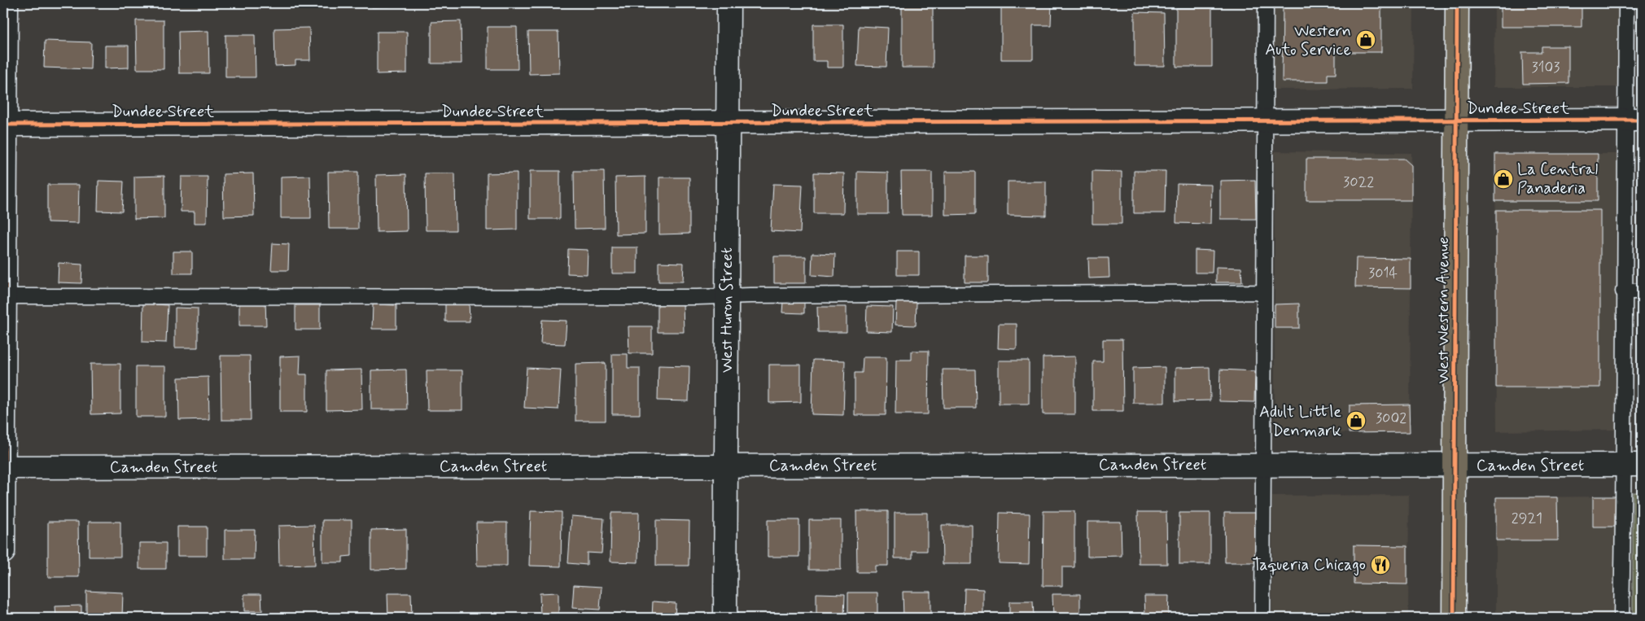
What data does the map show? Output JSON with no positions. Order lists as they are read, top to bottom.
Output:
{
  "streets": {
    "main road": ["West Western Avenue"],
    "street": ["Dundee Street", "West Huron Street", "Camden Street"]
  },
  "crossings": [
    ["Dundee Street", "West Huron Street"],
    ["Dundee Street", "West Western Avenue"],
    ["West Huron Street", "Camden Street"],
    ["West Western Avenue", "Camden Street"]
  ],
  "places": {
    "shop": ["Western Auto Service", "La Central Panaderia", "Adult Little Denmark"],
    "restaurant": ["Taqueria Chicago"]
  },
  "house_numbers": [
    "3103",
    "3022",
    "3014",
    "3002",
    "2921"
  ]
}
